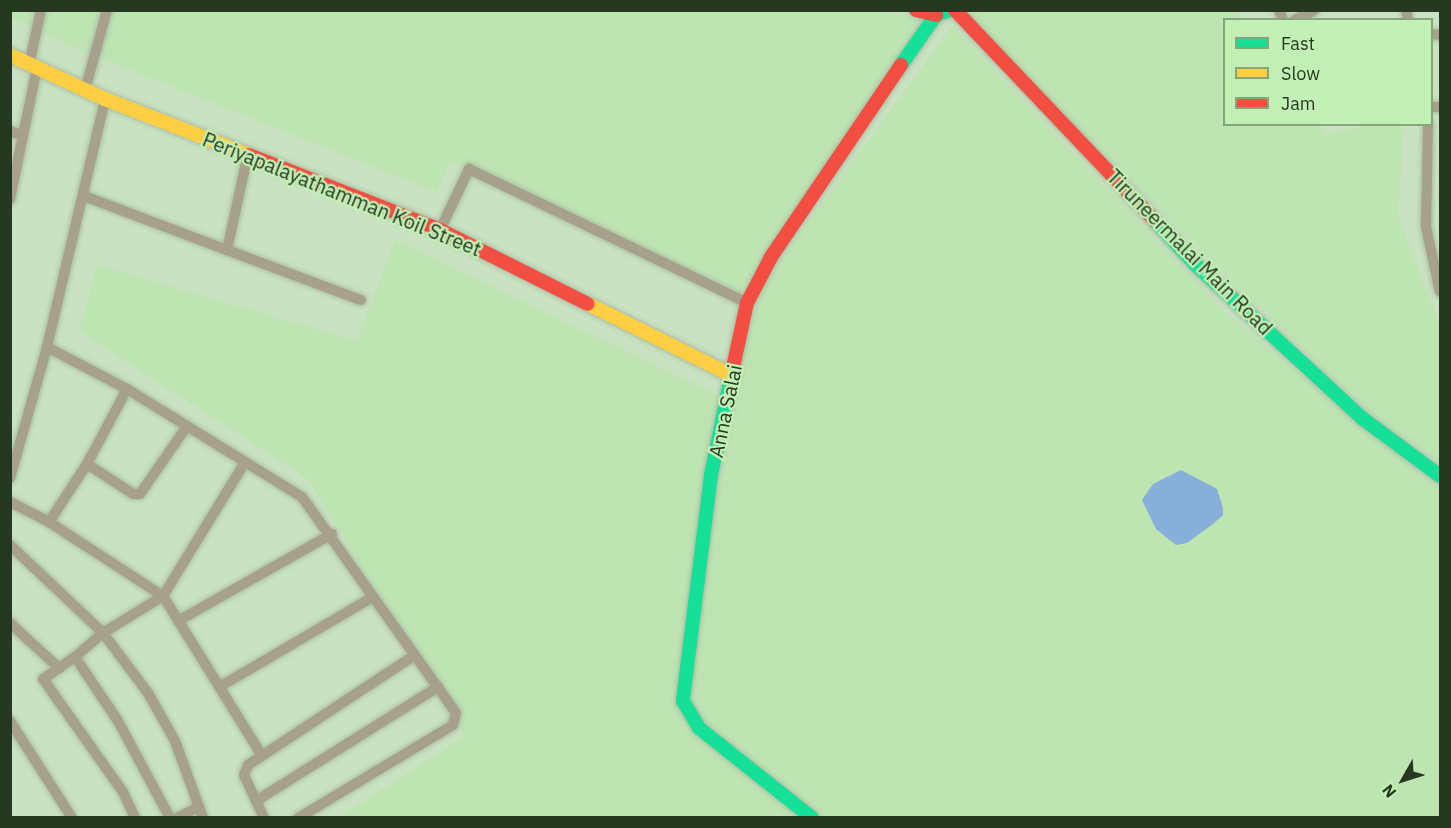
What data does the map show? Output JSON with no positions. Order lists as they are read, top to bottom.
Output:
{
  "streets": {
    "street": ["Periyapalayathamman Koil Street", "Tiruneermalai Main Road", "Anna Salai"]
  },
  "crossings": [
    ["Periyapalayathamman Koil Street", "Anna Salai"]
  ],
  "legend": ["Fast", "Slow", "Jam"],
  "north": "bottom left"
}
